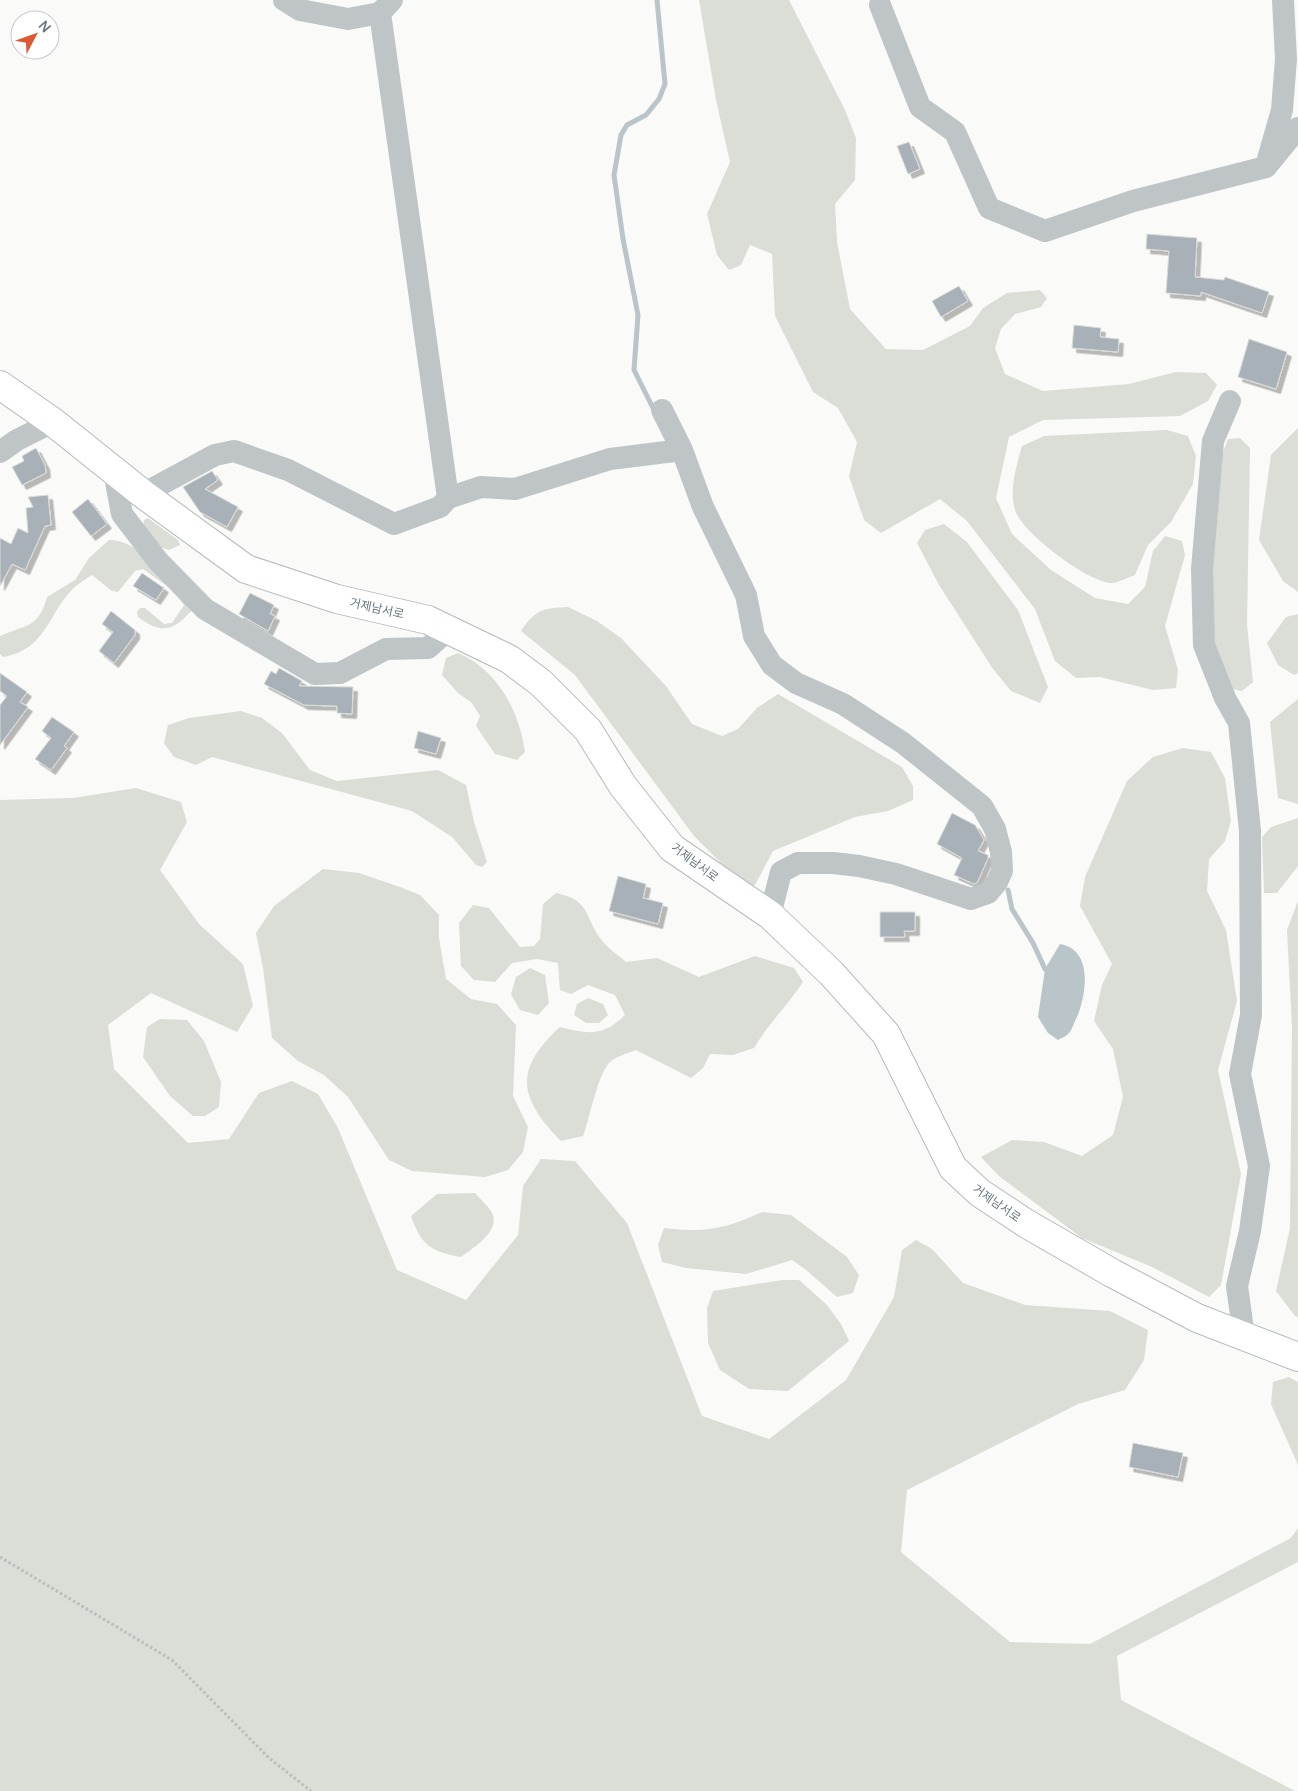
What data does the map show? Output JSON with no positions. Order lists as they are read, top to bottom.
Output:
{
  "streets": {
    "main road": ["거제남서로"]
  },
  "north": "top right"
}
